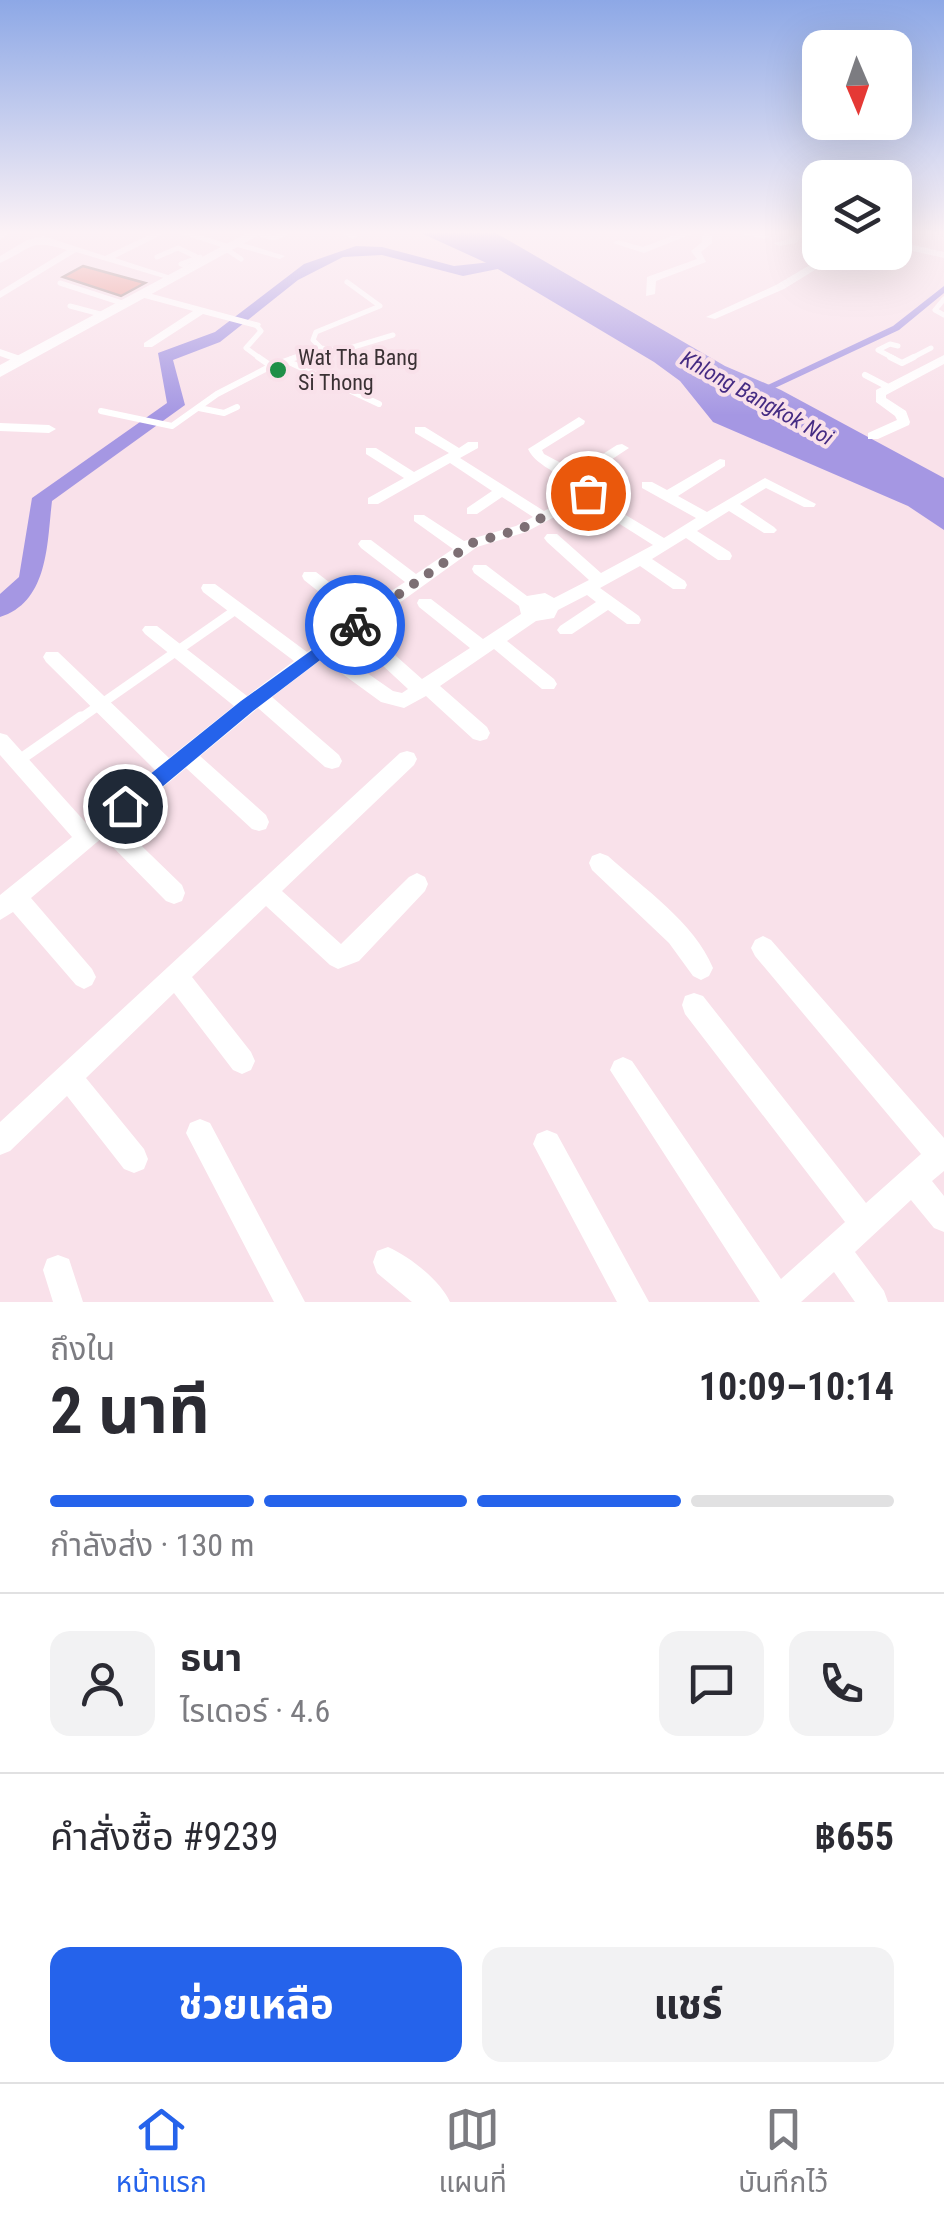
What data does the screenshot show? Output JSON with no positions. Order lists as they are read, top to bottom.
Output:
{
  "water": ["Khlong Bangkok Noi"],
  "places": ["Wat Tha Bang Si Thong"],
  "north": "bottom",
  "page": {
    "heading": ["2 นาที", "ถึงใน", "10:09–10:14"],
    "panel": [
      "ธนา",
      "ไรเดอร์ · 4.6",
      "คำสั่งซื้อ #9239",
      "฿655"
    ],
    "bar": "กำลังส่ง · 130 m",
    "buttons": ["ช่วยเหลือ", "แชร์"],
    "tabs": ["หน้าแรก", "แผนที่", "บันทึกไว้"]
  }
}
